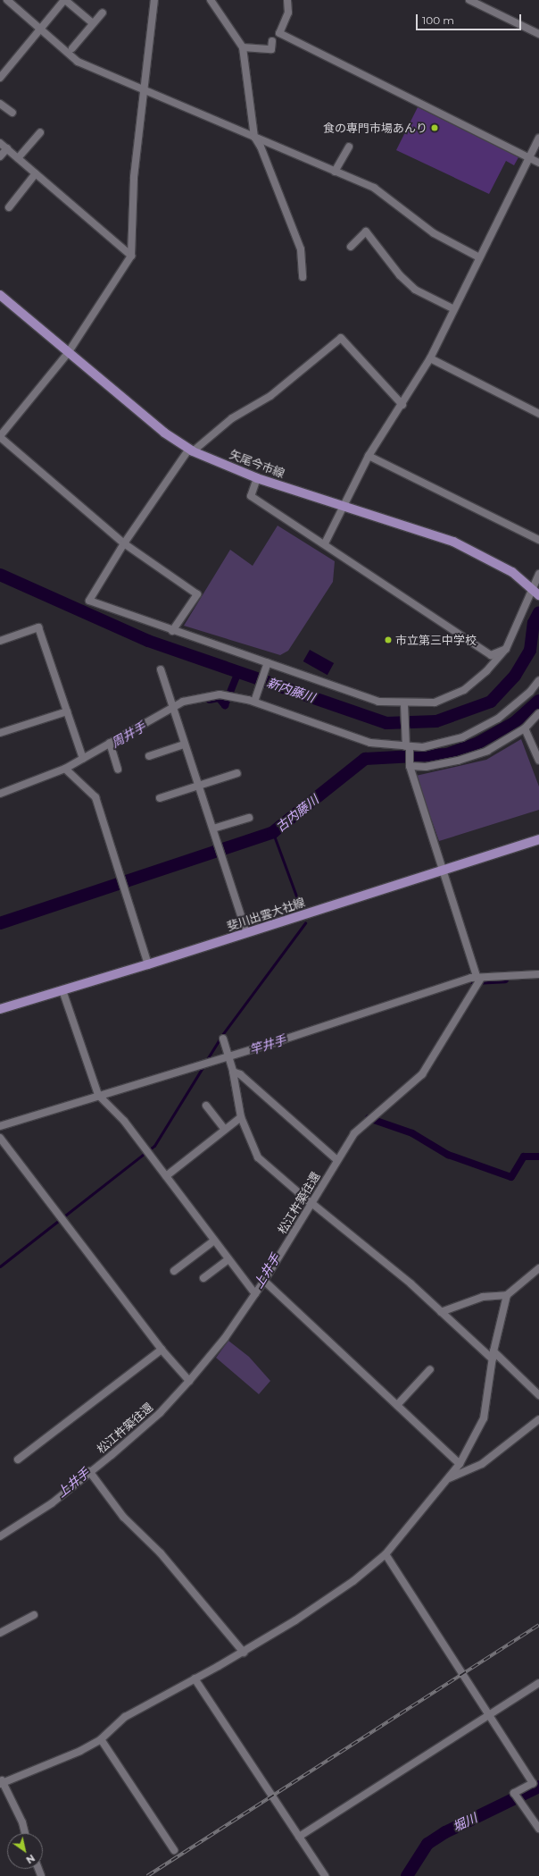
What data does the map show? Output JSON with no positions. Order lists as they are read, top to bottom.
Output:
{
  "streets": {
    "main road": ["矢尾今市線", "斐川出雲大社線"],
    "street": ["松江杵築往還"]
  },
  "water": [
    "新内藤川",
    "周井手",
    "古内藤川",
    "竿井手",
    "上井手",
    "堀川"
  ],
  "places": ["食の専門市場あんり", "市立第三中学校"],
  "scale_bar": "100 m",
  "north": "bottom right"
}
